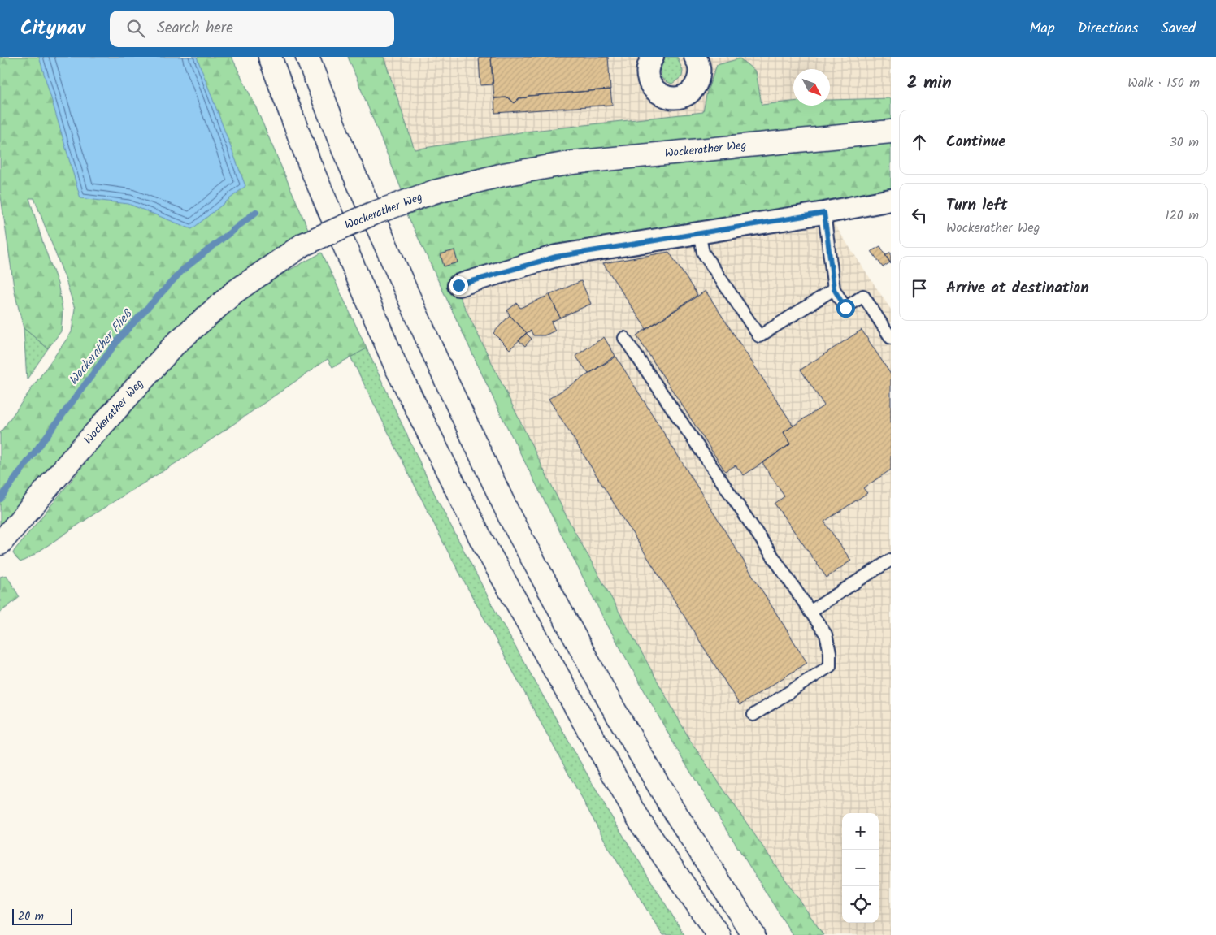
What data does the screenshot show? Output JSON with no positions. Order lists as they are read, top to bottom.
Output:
{
  "streets": {
    "main road": ["Wockerather Weg"]
  },
  "water": ["Wockerather Fließ"],
  "scale_bar": "20 m",
  "north": "bottom right",
  "page": {
    "header": "Citynav",
    "search": "Search here",
    "nav": ["Map", "Directions", "Saved"],
    "heading": ["2 min", "Walk · 150 m"],
    "list": [
      ["Continue", "30 m"],
      ["Turn left", "Wockerather Weg", "120 m"],
      "Arrive at destination"
    ],
    "map_buttons": ["+", "−"],
    "scale": "20 m"
  }
}
